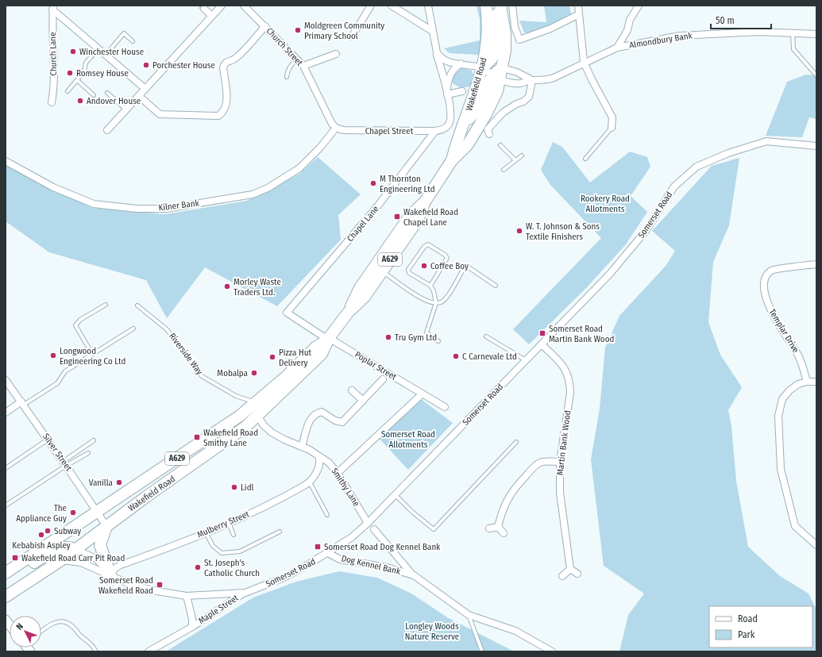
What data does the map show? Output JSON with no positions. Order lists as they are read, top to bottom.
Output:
{
  "streets": {
    "highway": ["Wakefield Road", "A629"],
    "street": [
      "Almondbury Bank",
      "Church Street",
      "Church Lane",
      "Chapel Street",
      "Kilner Bank",
      "Somerset Road",
      "Chapel Lane",
      "Templar Drive",
      "Poplar Street",
      "Martin Bank Wood",
      "Silver Street",
      "Smithy Lane",
      "Mulberry Street",
      "Dog Kennel Bank",
      "Maple Street"
    ],
    "lane": ["Riverside Way"]
  },
  "crossings": [
    ["Almondbury Bank", "Wakefield Road"],
    ["Church Street", "Chapel Street"],
    ["Church Street", "Kilner Bank"],
    ["Wakefield Road", "Somerset Road"],
    ["Wakefield Road", "Riverside Way"],
    ["Wakefield Road", "Poplar Street"],
    ["Wakefield Road", "Silver Street"],
    ["Wakefield Road", "Smithy Lane"],
    ["Chapel Street", "Kilner Bank"],
    ["Chapel Street", "Chapel Lane"],
    ["Somerset Road", "Martin Bank Wood"],
    ["Somerset Road", "Smithy Lane"],
    ["Somerset Road", "Mulberry Street"],
    ["Somerset Road", "Dog Kennel Bank"],
    ["Somerset Road", "Maple Street"],
    ["Chapel Lane", "Poplar Street"]
  ],
  "parks": ["Rookery Road Allotments", "Somerset Road Allotments", "Longley Woods Nature Reserve"],
  "places": {
    "other": [
      "Moldgreen Community Primary School",
      "Winchester House",
      "Porchester House",
      "Romsey House",
      "Andover House",
      "M Thornton Engineering Ltd",
      "W. T. Johnson & Sons Textile Finishers",
      "Coffee Boy",
      "Morley Waste Traders Ltd.",
      "Tru Gym Ltd",
      "Longwood Engineering Co Ltd",
      "C Carnevale Ltd",
      "Pizza Hut Delivery",
      "Mobalpa",
      "Vanilla",
      "Lidl",
      "The Appliance Guy",
      "Subway",
      "Kebabish Aspley",
      "St. Joseph's Catholic Church"
    ],
    "transit": [
      "Wakefield Road Chapel Lane",
      "Somerset Road Martin Bank Wood",
      "Wakefield Road Smithy Lane",
      "Somerset Road Dog Kennel Bank",
      "Wakefield Road Carr Pit Road",
      "Somerset Road Wakefield Road"
    ]
  },
  "legend": ["Road", "Park"],
  "scale_bar": "50 m",
  "north": "top left"
}
